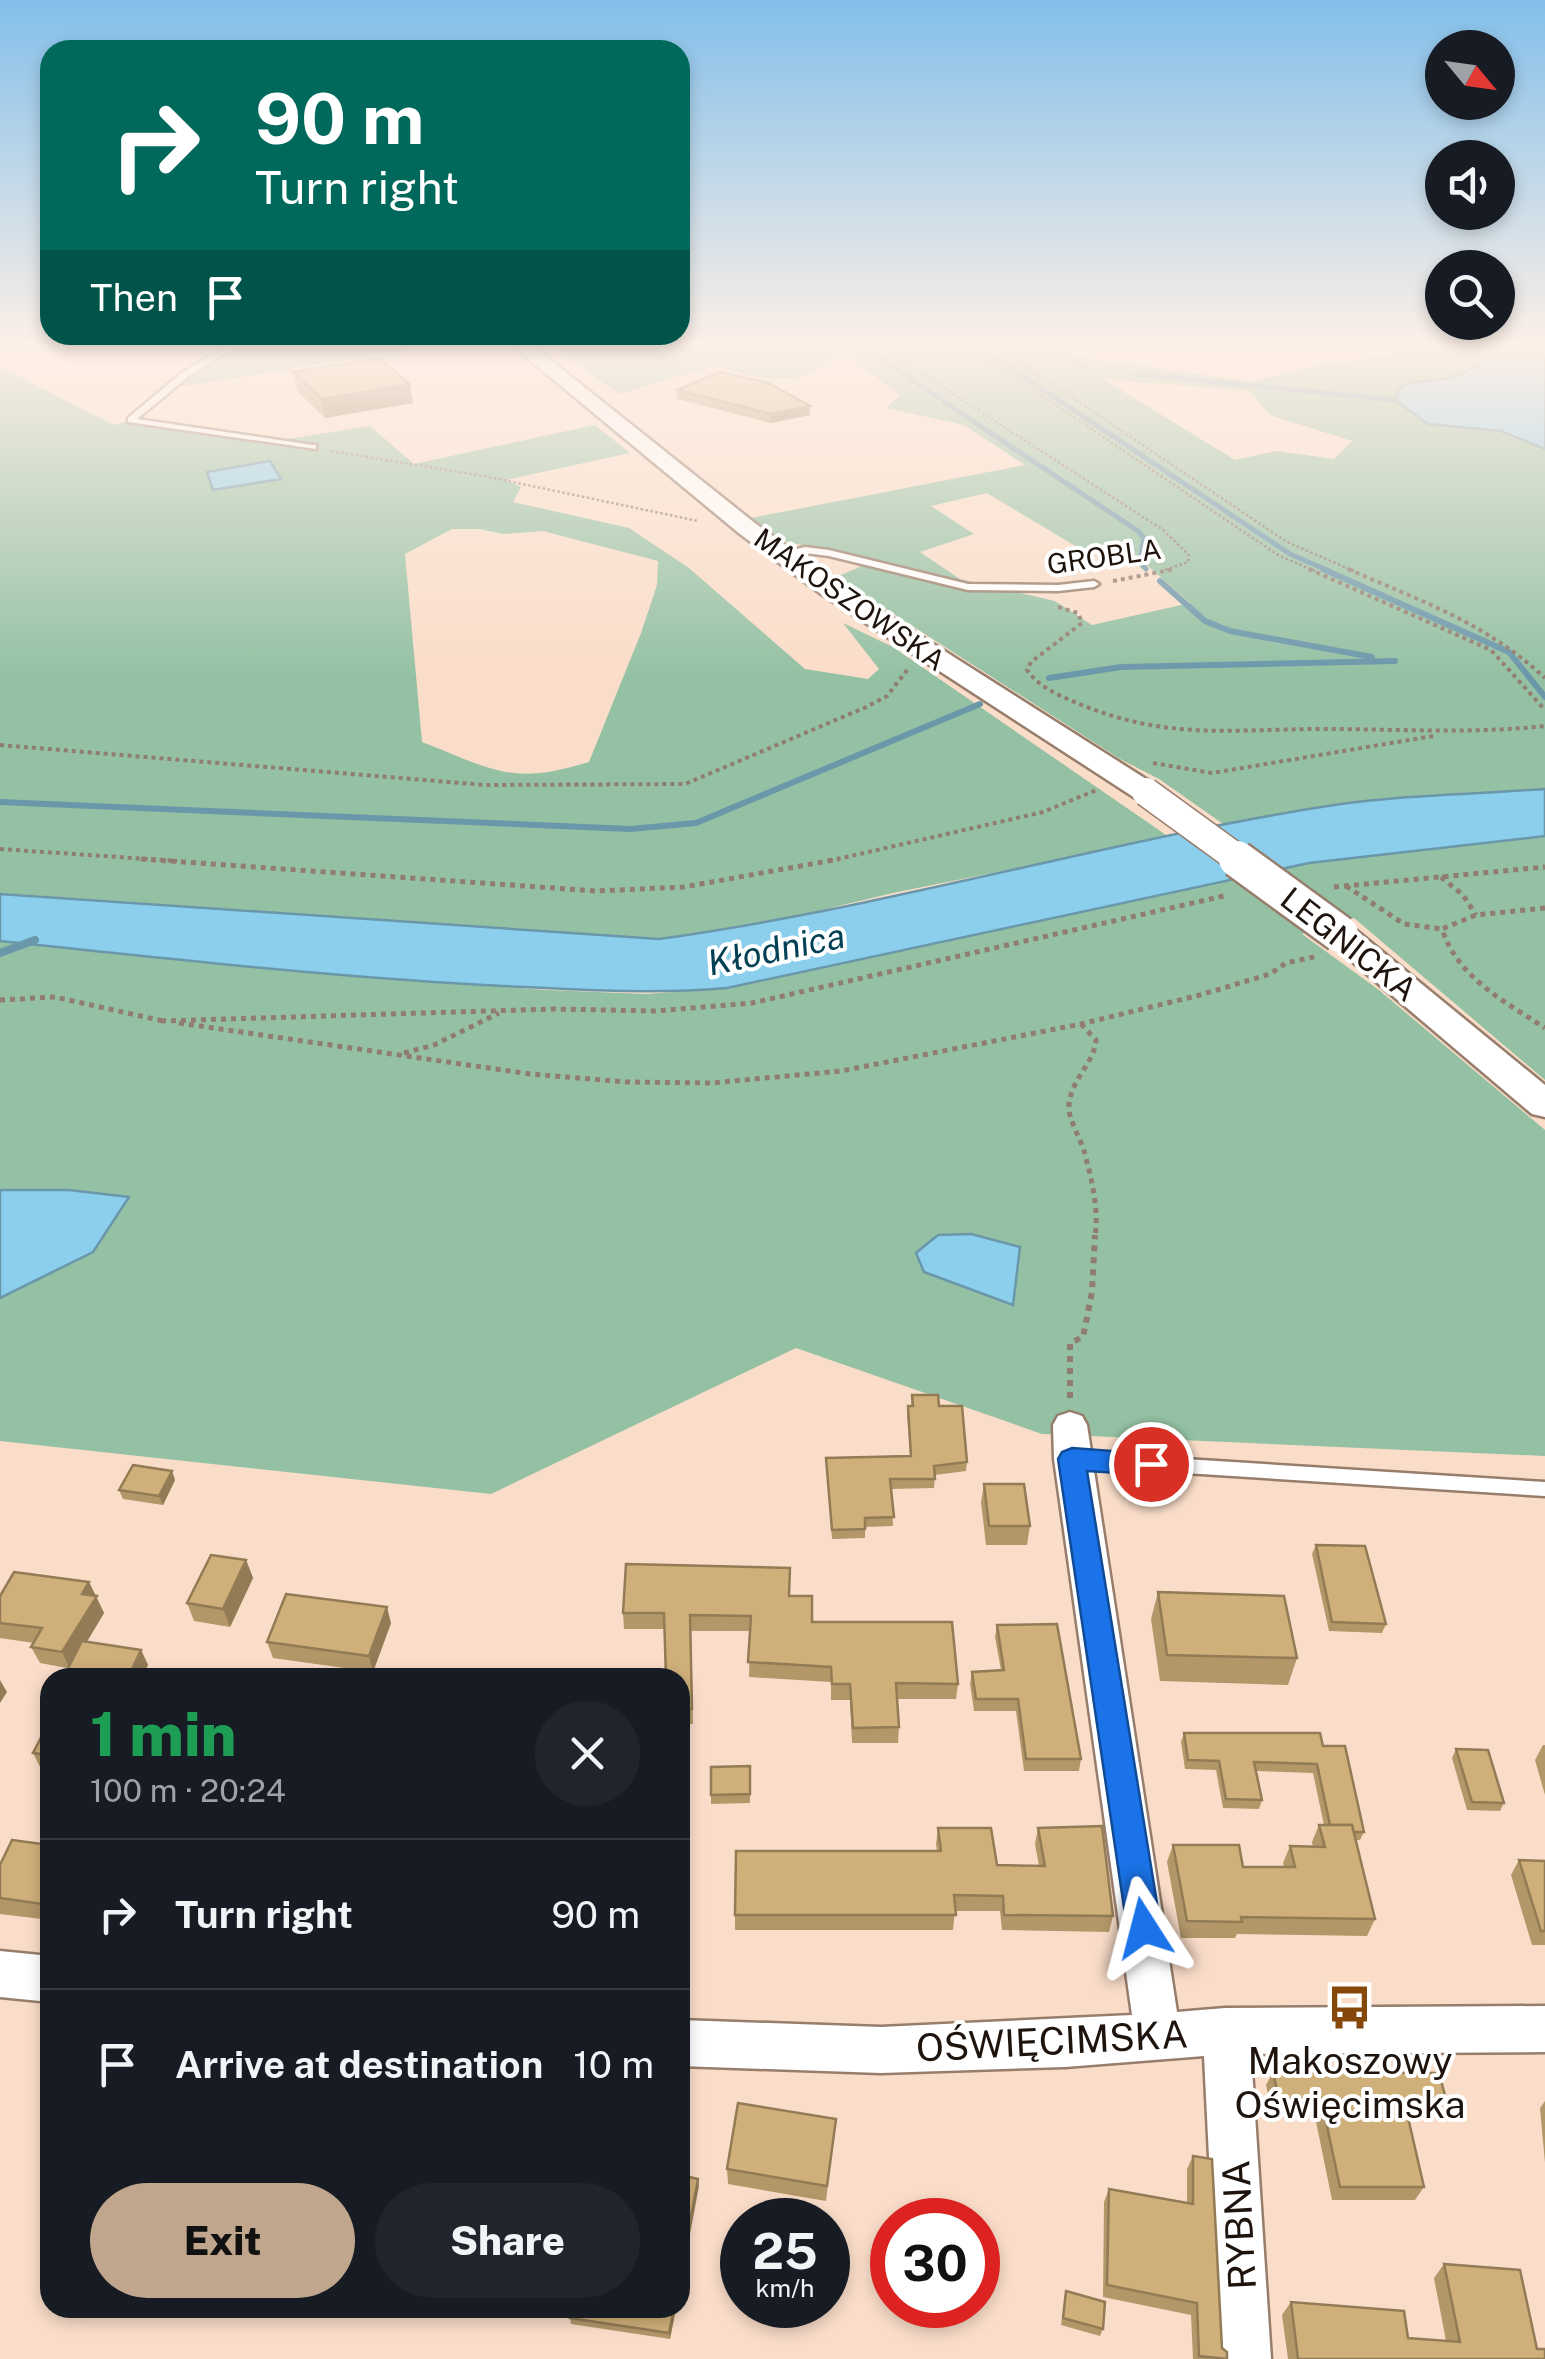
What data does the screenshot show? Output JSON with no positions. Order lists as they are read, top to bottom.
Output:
{
  "streets": {
    "main road": ["MAKOSZOWSKA", "LEGNICKA"],
    "street": ["OŚWIĘCIMSKA", "RYBNA"],
    "lane": ["GROBLA"]
  },
  "crossings": [
    ["GROBLA", "MAKOSZOWSKA"],
    ["MAKOSZOWSKA", "LEGNICKA"],
    ["OŚWIĘCIMSKA", "RYBNA"]
  ],
  "water": ["Kłodnica"],
  "places": {
    "bus stop": ["Makoszowy Oświęcimska"]
  },
  "north": "bottom right",
  "page": {
    "turn": ["90 m", "Turn right"],
    "then": "Then",
    "heading": ["1 min", "100 m · 20:24"],
    "list": [
      {
        "name": "Turn right",
        "value": "90 m"
      },
      {
        "name": "Arrive at destination",
        "value": "10 m"
      }
    ],
    "buttons": ["Exit", "Share"],
    "speed": "25 km/h",
    "limit": "30"
  }
}
